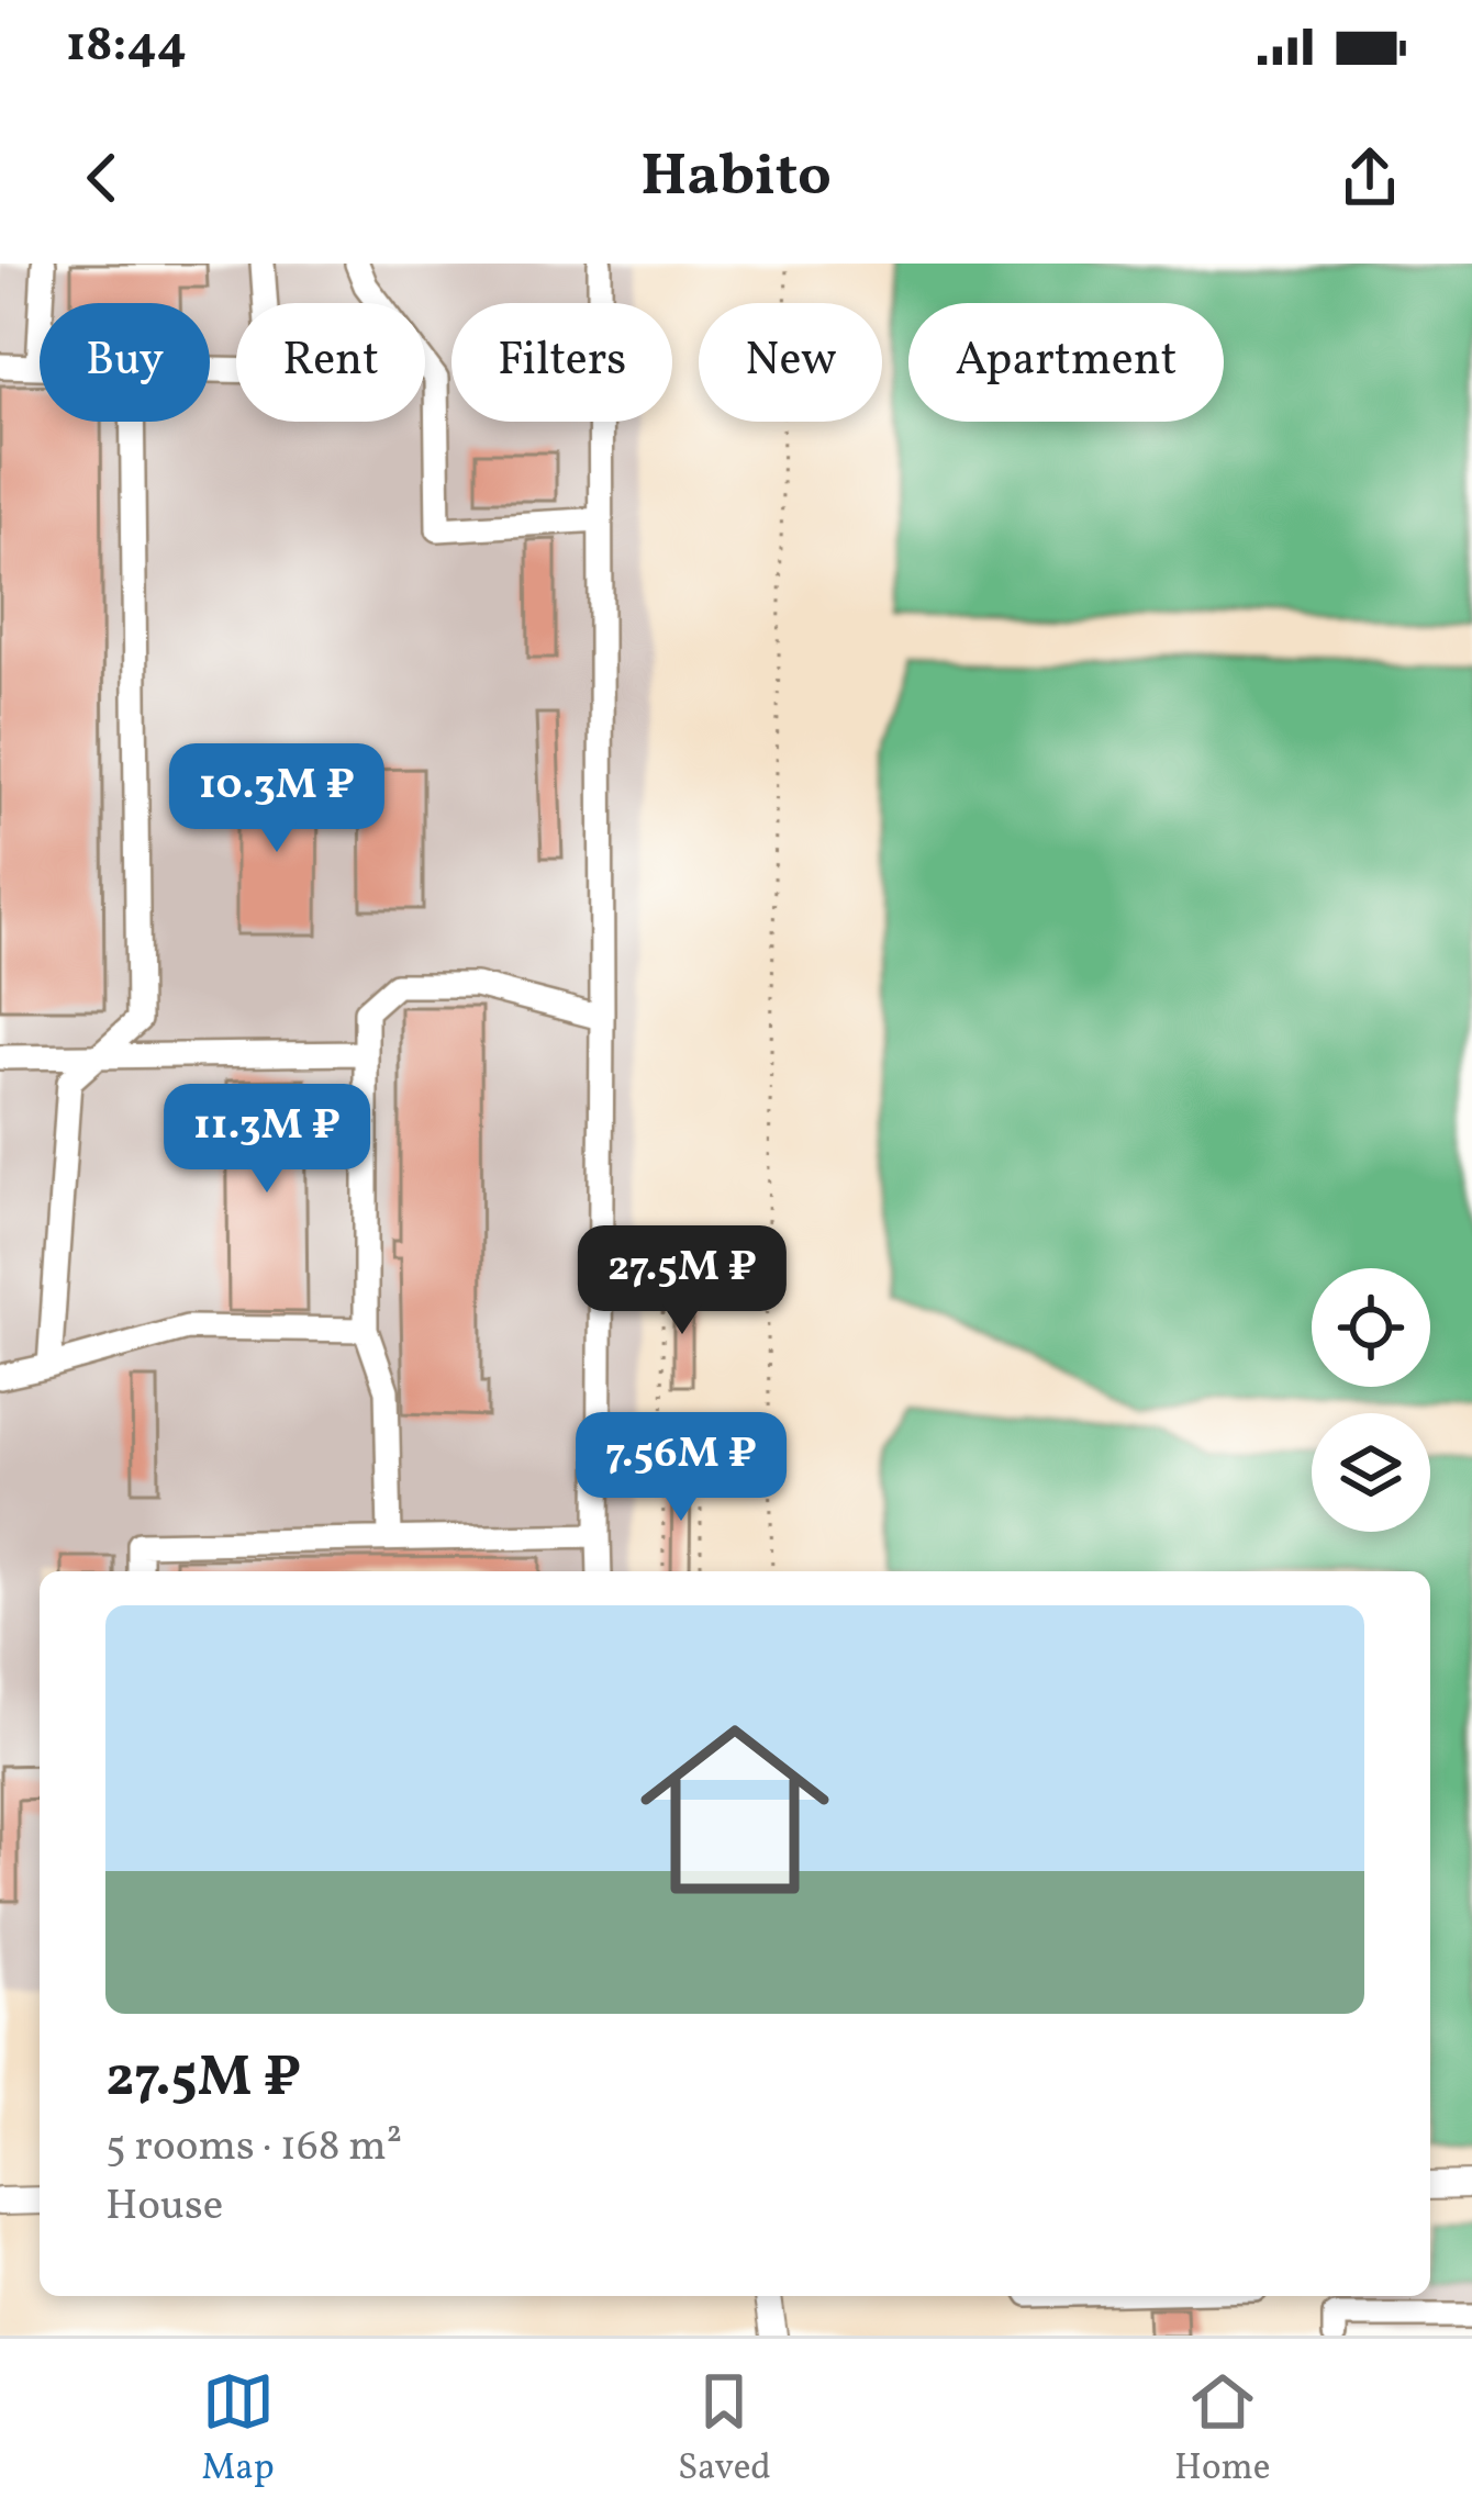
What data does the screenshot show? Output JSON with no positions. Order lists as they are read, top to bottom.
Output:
{
  "page": {
    "status": "18:44",
    "header": "Habito",
    "chip": [
      "Buy",
      "Rent",
      "Filters",
      "New",
      "Apartment"
    ],
    "price": [
      "10.3M ₽",
      "11.3M ₽",
      "27.5M ₽",
      "7.56M ₽"
    ],
    "list": [
      {
        "name": "27.5M ₽",
        "note": "5 rooms · 168 m² · House"
      }
    ],
    "tabs": ["Map", "Saved", "Home"]
  }
}
